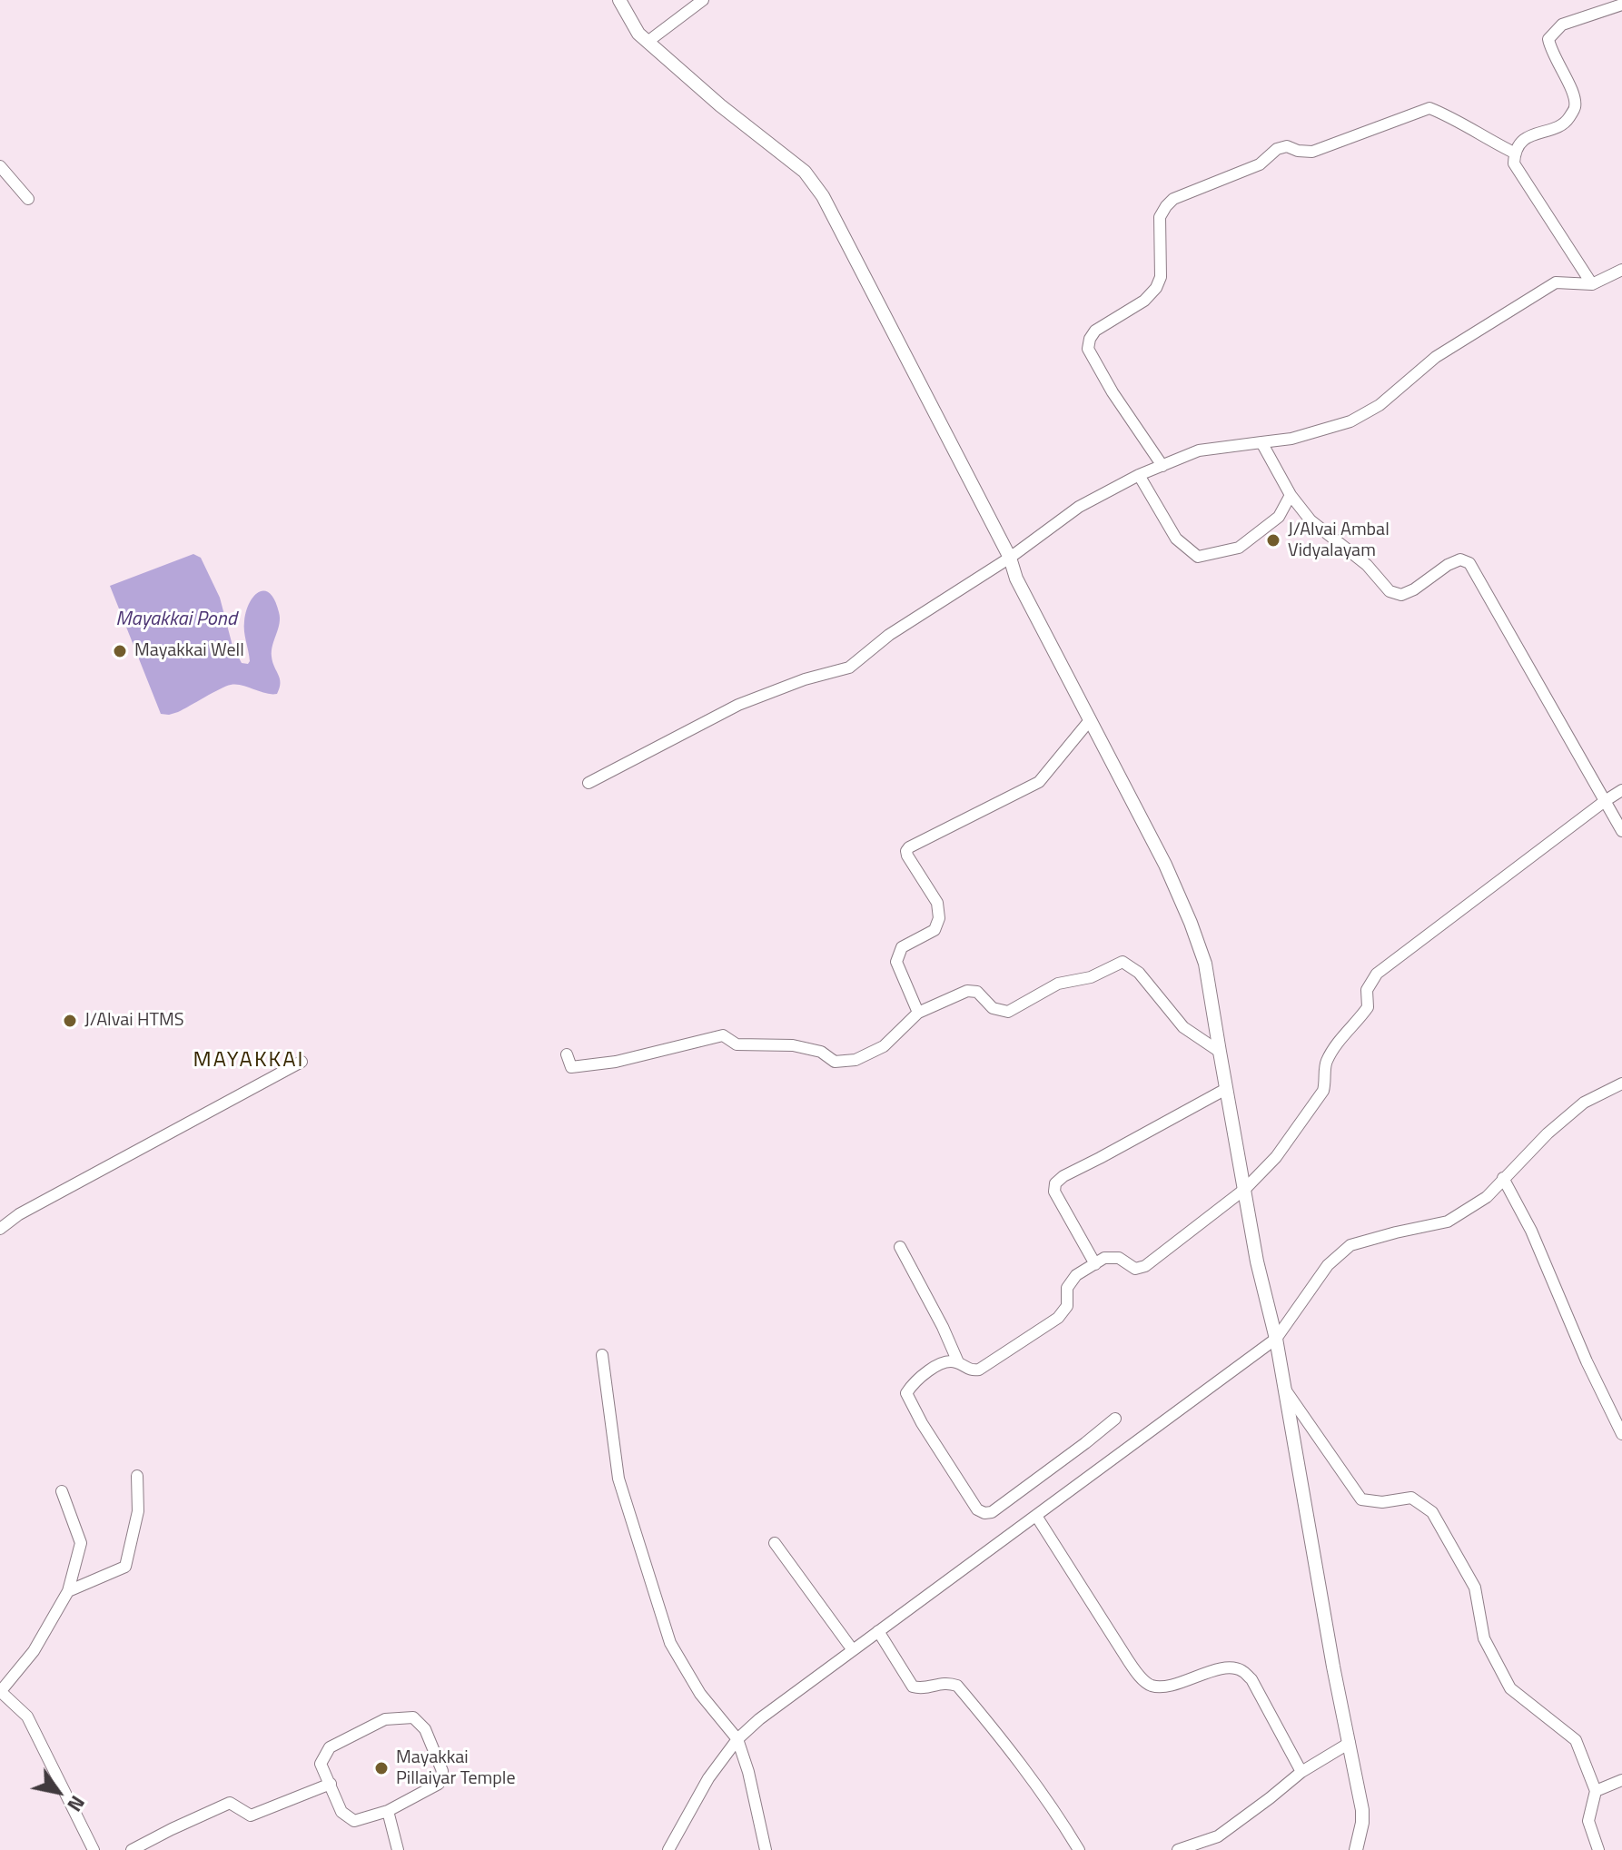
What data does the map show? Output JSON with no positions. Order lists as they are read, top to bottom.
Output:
{
  "districts": ["MAYAKKAI"],
  "water": ["Mayakkai Pond"],
  "places": [
    "J/Alvai Ambal Vidyalayam",
    "Mayakkai Well",
    "J/Alvai HTMS",
    "Mayakkai Pillaiyar Temple"
  ],
  "north": "bottom right"
}
